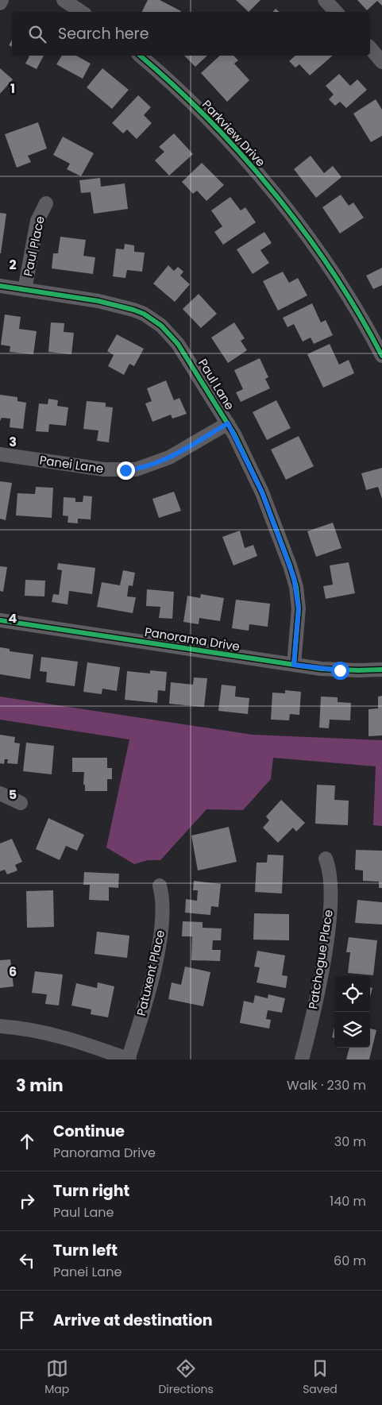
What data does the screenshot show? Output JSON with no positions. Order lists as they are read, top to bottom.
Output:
{
  "streets": {
    "street": [
      "Parkview Drive",
      "Paul Place",
      "Paul Lane",
      "Panei Lane",
      "Panorama Drive",
      "Patchogue Place",
      "Patuxent Place"
    ]
  },
  "crossings": [
    ["Paul Place", "Paul Lane"],
    ["Paul Lane", "Panei Lane"],
    ["Paul Lane", "Panorama Drive"]
  ],
  "page": {
    "search": "Search here",
    "heading": ["3 min", "Walk · 230 m"],
    "list": [
      ["Continue", "Panorama Drive", "30 m"],
      ["Turn right", "Paul Lane", "140 m"],
      ["Turn left", "Panei Lane", "60 m"],
      "Arrive at destination"
    ],
    "nav": ["Map", "Directions", "Saved"]
  },
  "grid": {
    "rows": [
      "1",
      "2",
      "3",
      "4",
      "5",
      "6"
    ]
  }
}
